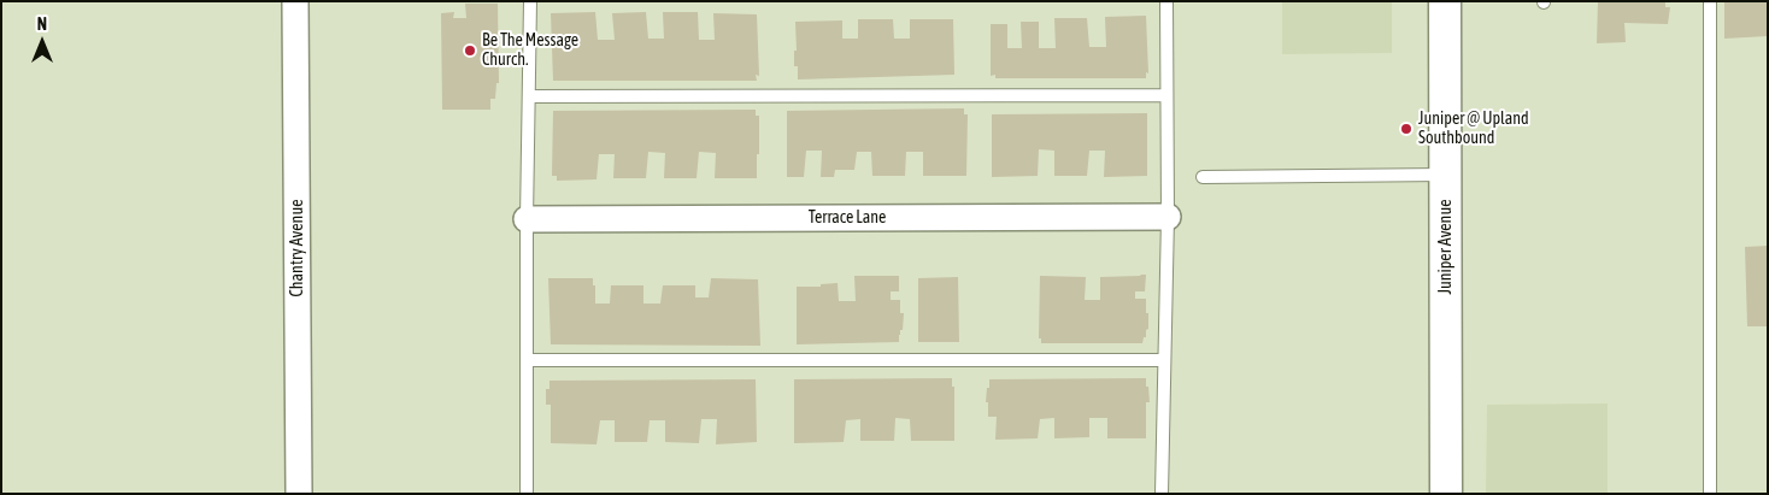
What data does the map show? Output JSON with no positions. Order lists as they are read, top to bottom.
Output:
{
  "streets": {
    "street": ["Terrace Lane", "Juniper Avenue", "Chantry Avenue"]
  },
  "places": ["Be The Message Church.", "Juniper @ Upland Southbound"],
  "north": "top"
}
